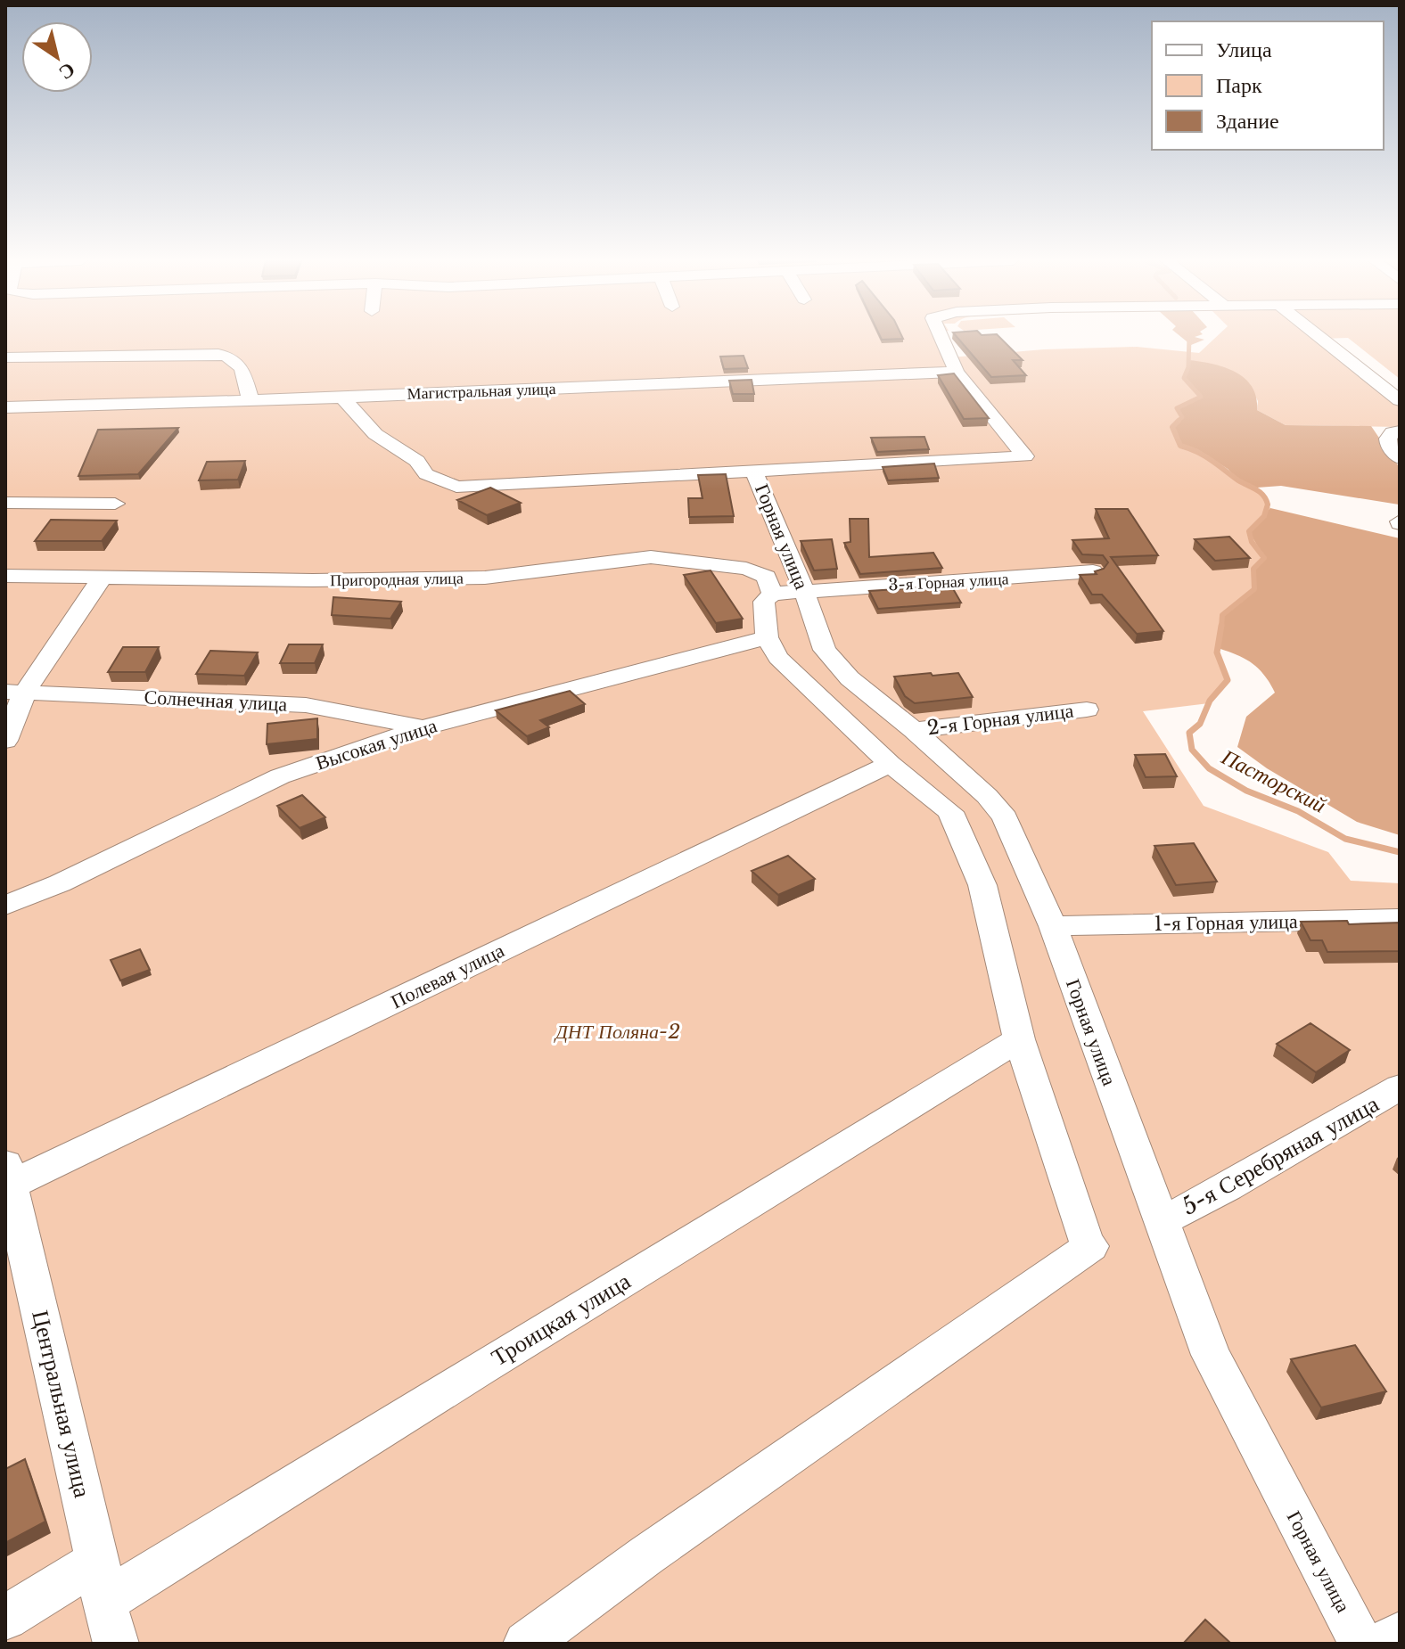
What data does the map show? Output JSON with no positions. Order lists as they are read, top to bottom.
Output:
{
  "streets": {
    "street": [
      "Магистральная улица",
      "Горная улица",
      "Пригородная улица",
      "3-я Горная улица",
      "Солнечная улица",
      "2-я Горная улица",
      "Высокая улица",
      "1-я Горная улица",
      "Полевая улица",
      "5-я Серебряная улица",
      "Троицкая улица",
      "Центральная улица"
    ]
  },
  "crossings": [
    ["Магистральная улица", "Горная улица"],
    ["Горная улица", "3-я Горная улица"],
    ["Горная улица", "2-я Горная улица"],
    ["Горная улица", "1-я Горная улица"],
    ["Горная улица", "5-я Серебряная улица"],
    ["Пригородная улица", "3-я Горная улица"],
    ["Солнечная улица", "Высокая улица"],
    ["Полевая улица", "Центральная улица"],
    ["Троицкая улица", "Центральная улица"]
  ],
  "water": ["Пасторский"],
  "parks": ["ДНТ Поляна-2"],
  "legend": ["Улица", "Парк", "Здание"],
  "north": "bottom right"
}
